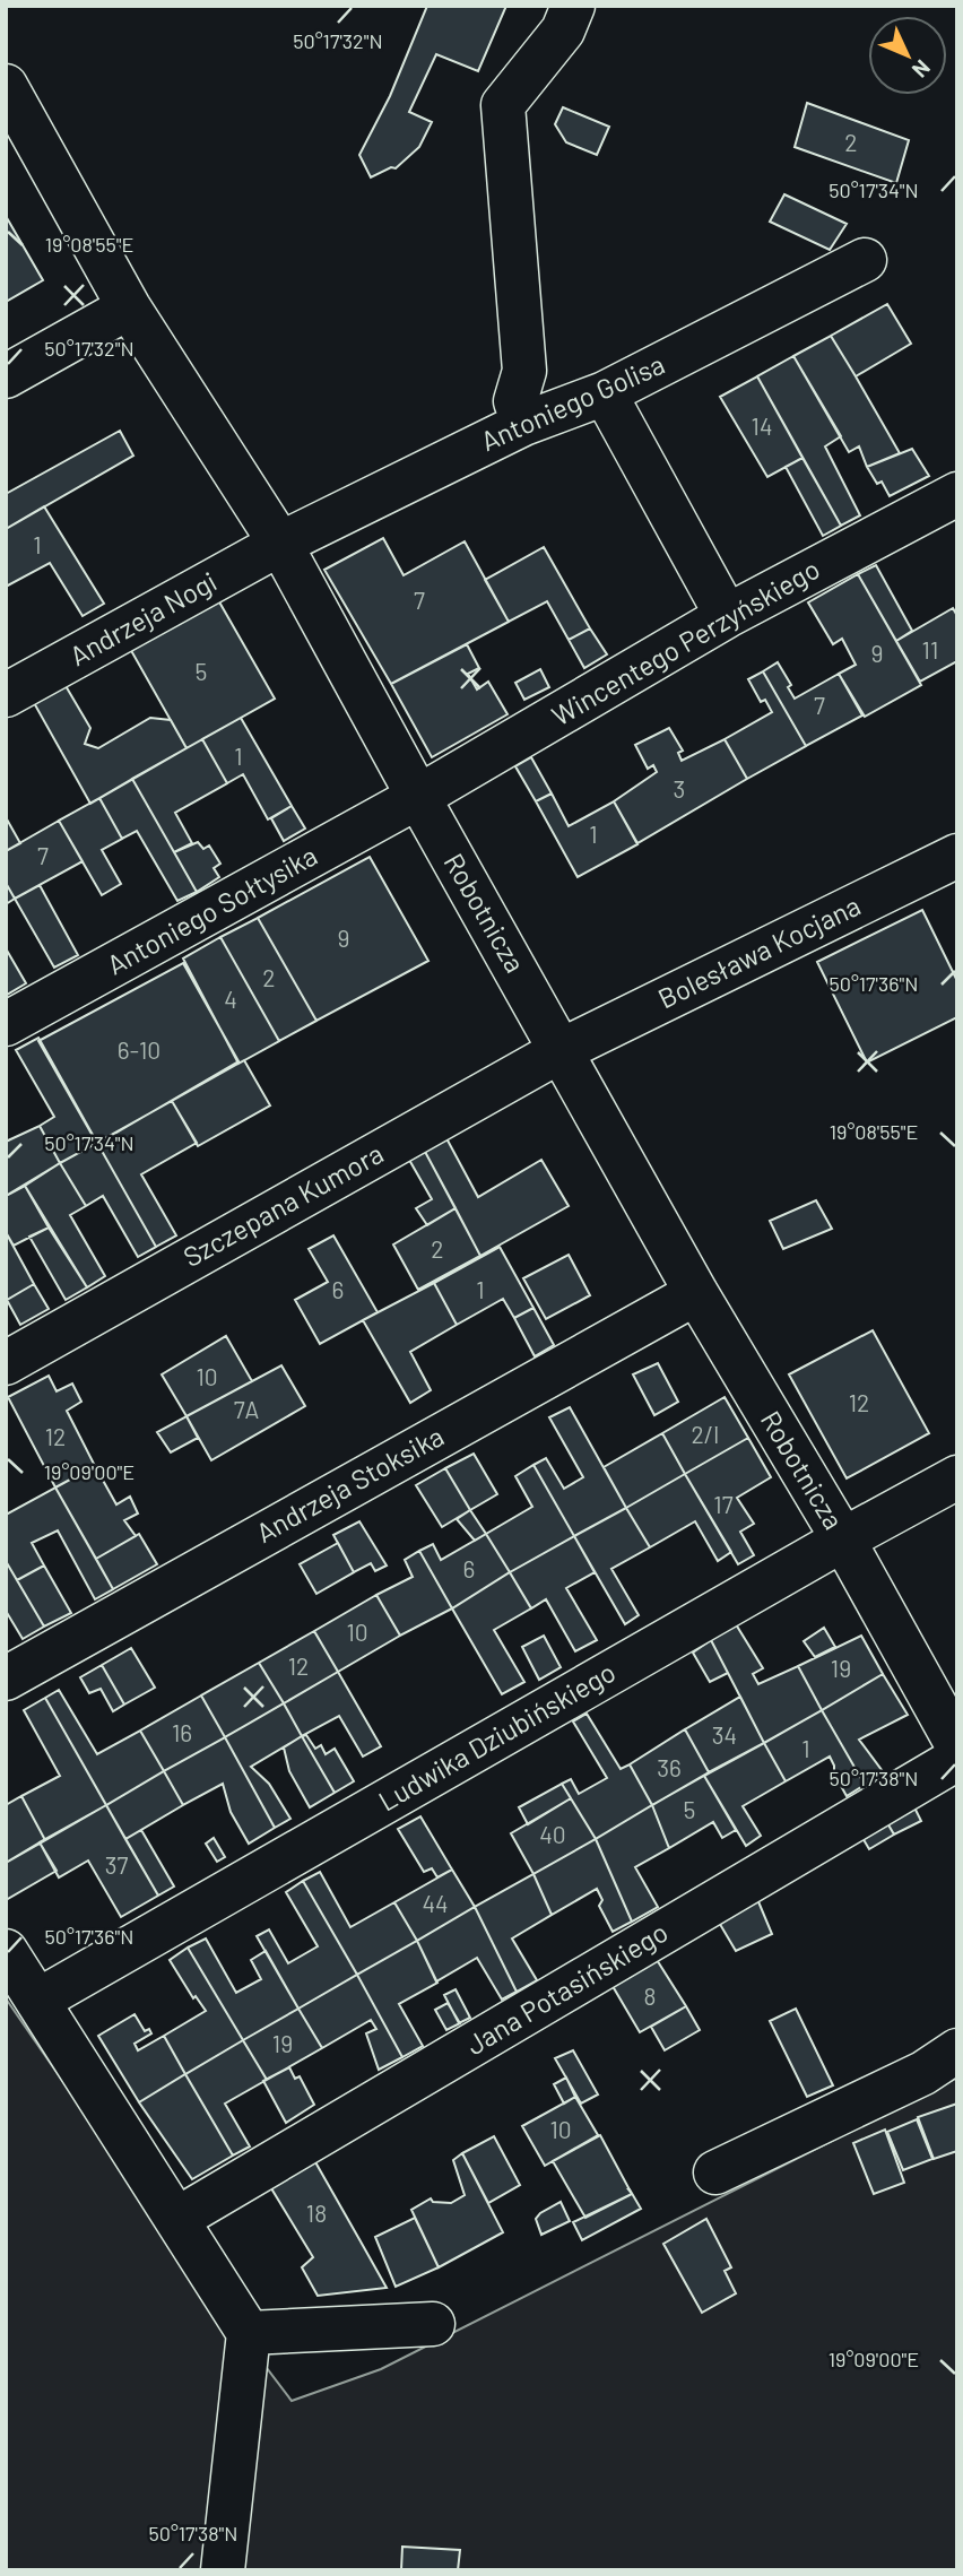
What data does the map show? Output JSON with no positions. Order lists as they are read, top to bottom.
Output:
{
  "streets": {
    "street": [
      "Antoniego Golisa",
      "Andrzeja Nogi",
      "Wincentego Perzyńskiego",
      "Antoniego Sołtysika",
      "Robotnicza",
      "Bolesława Kocjana",
      "Szczepana Kumora",
      "Andrzeja Stoksika",
      "Ludwika Dziubińskiego",
      "Jana Potasińskiego"
    ]
  },
  "crossings": [
    ["Antoniego Golisa", "Andrzeja Nogi"],
    ["Antoniego Golisa", "Robotnicza"],
    ["Andrzeja Nogi", "Robotnicza"],
    ["Wincentego Perzyńskiego", "Antoniego Sołtysika"],
    ["Wincentego Perzyńskiego", "Robotnicza"],
    ["Antoniego Sołtysika", "Robotnicza"],
    ["Robotnicza", "Bolesława Kocjana"],
    ["Robotnicza", "Szczepana Kumora"],
    ["Robotnicza", "Andrzeja Stoksika"],
    ["Robotnicza", "Ludwika Dziubińskiego"],
    ["Bolesława Kocjana", "Szczepana Kumora"]
  ],
  "house_numbers": [
    "2",
    "14",
    "1",
    "7",
    "11",
    "9",
    "5",
    "7",
    "1",
    "3",
    "1",
    "7",
    "9",
    "2",
    "4",
    "6-10",
    "2",
    "6",
    "1",
    "10",
    "12",
    "7A",
    "2/I",
    "12",
    "17",
    "6",
    "10",
    "12",
    "19",
    "16",
    "34",
    "1",
    "36",
    "5",
    "40",
    "37",
    "44",
    "8",
    "19",
    "10",
    "18"
  ],
  "north": "bottom right",
  "coordinates": [
    "50°17'32\"N",
    "50°17'34\"N",
    "19°08'55\"E",
    "50°17'36\"N",
    "19°09'00\"E",
    "50°17'38\"N"
  ]
}
